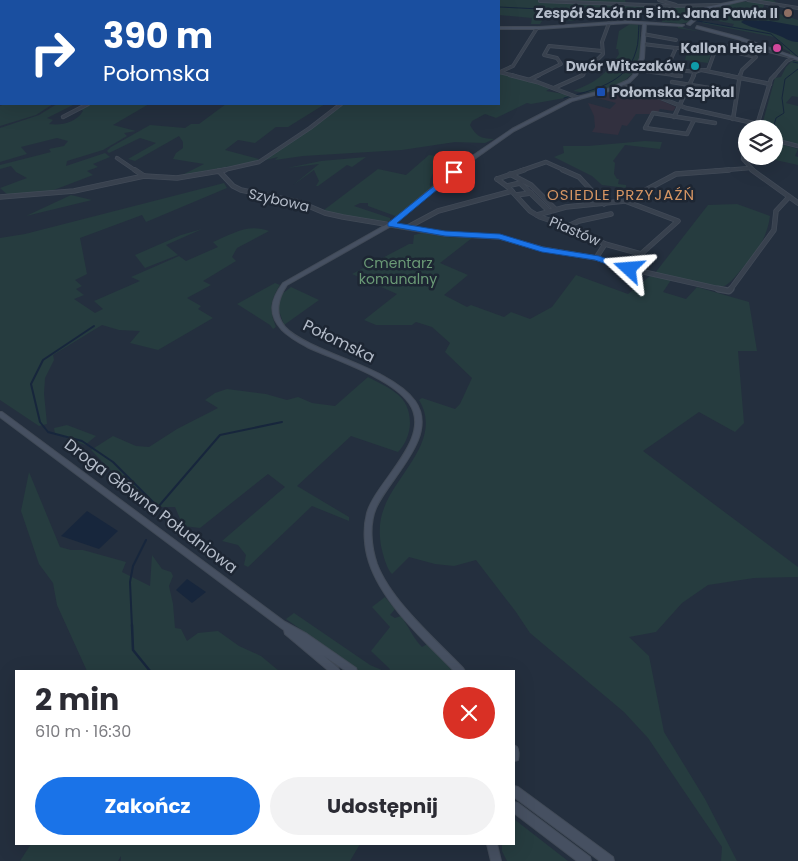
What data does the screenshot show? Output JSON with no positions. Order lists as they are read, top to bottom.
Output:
{
  "streets": {
    "street": [
      "Szybowa",
      "Piastów",
      "Połomska",
      "Droga Główna Południowa"
    ]
  },
  "crossings": [
    ["Szybowa", "Połomska"]
  ],
  "districts": ["OSIEDLE PRZYJAŹŃ"],
  "parks": ["Cmentarz komunalny"],
  "places": {
    "other": ["Zespół Szkół nr 5 im. Jana Pawła II", "Kallon Hotel", "Dwór Witczaków"],
    "transit": ["Połomska Szpital"]
  },
  "page": {
    "turn": ["390 m", "Połomska"],
    "heading": ["2 min", "610 m · 16:30"],
    "buttons": ["Zakończ", "Udostępnij"]
  }
}
